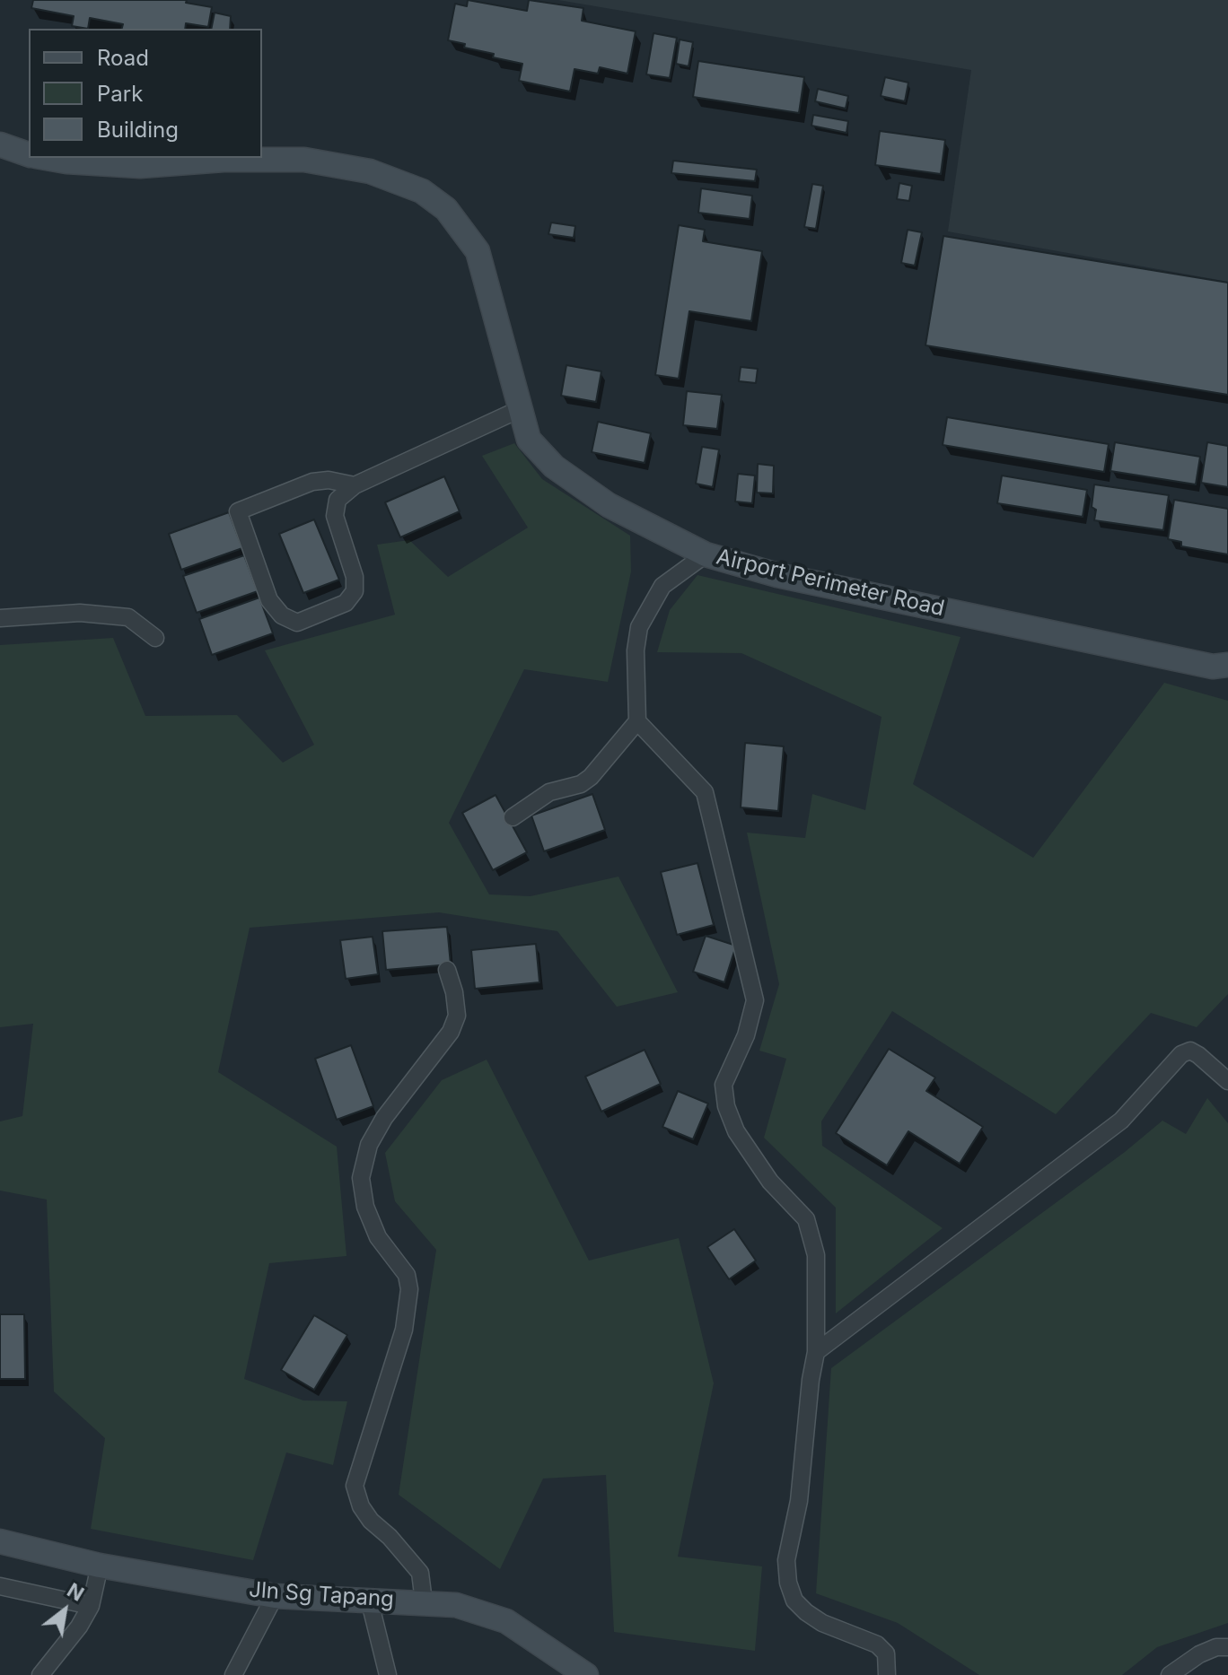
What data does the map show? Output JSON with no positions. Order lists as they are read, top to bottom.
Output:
{
  "streets": {
    "street": ["Airport Perimeter Road", "Jln Sg Tapang"]
  },
  "legend": ["Road", "Park", "Building"],
  "north": "top right"
}
